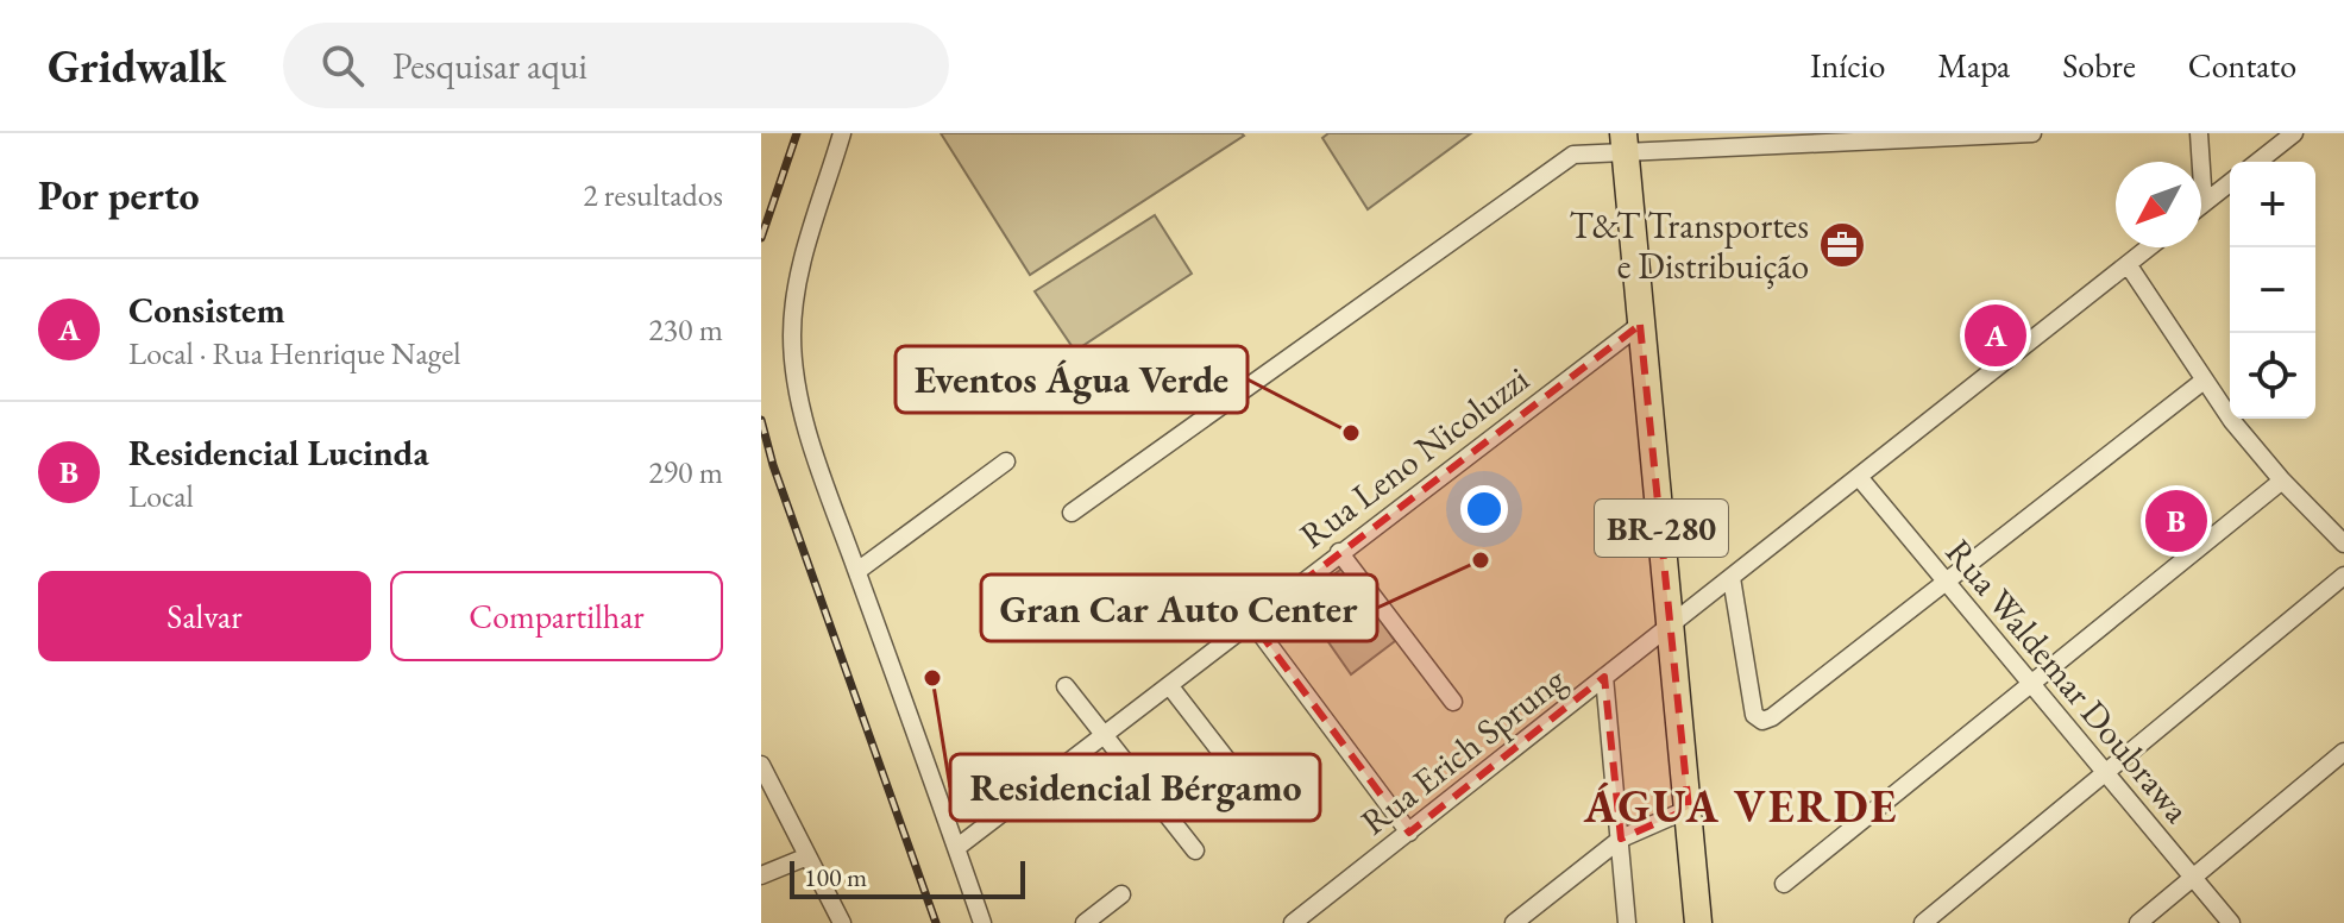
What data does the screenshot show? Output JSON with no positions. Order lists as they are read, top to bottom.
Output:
{
  "streets": {
    "highway": ["BR-280"],
    "street": ["Rua Leno Nicoluzzi", "Rua Waldemar Doubrawa", "Rua Erich Sprung"]
  },
  "crossings": [
    ["Rua Leno Nicoluzzi", "BR-280"],
    ["BR-280", "Rua Erich Sprung"],
    ["Rua Waldemar Doubrawa", "Rua Erich Sprung"]
  ],
  "districts": ["ÁGUA VERDE"],
  "places": {
    "office": ["T&T Transportes e Distribuição"],
    "other": ["Eventos Água Verde", "Gran Car Auto Center", "Residencial Bérgamo"]
  },
  "scale_bar": "100 m",
  "north": "bottom left",
  "page": {
    "header": "Gridwalk",
    "search": "Pesquisar aqui",
    "nav": [
      "Início",
      "Mapa",
      "Sobre",
      "Contato"
    ],
    "heading": ["Por perto", "2 resultados"],
    "map_buttons": ["+", "−"],
    "list": [
      {
        "mark": "A",
        "name": "Consistem",
        "note": "Local · Rua Henrique Nagel",
        "value": "230 m"
      },
      {
        "mark": "B",
        "name": "Residencial Lucinda",
        "note": "Local",
        "value": "290 m"
      }
    ],
    "pins": ["A", "B"],
    "buttons": ["Salvar", "Compartilhar"],
    "scale": "100 m"
  }
}
